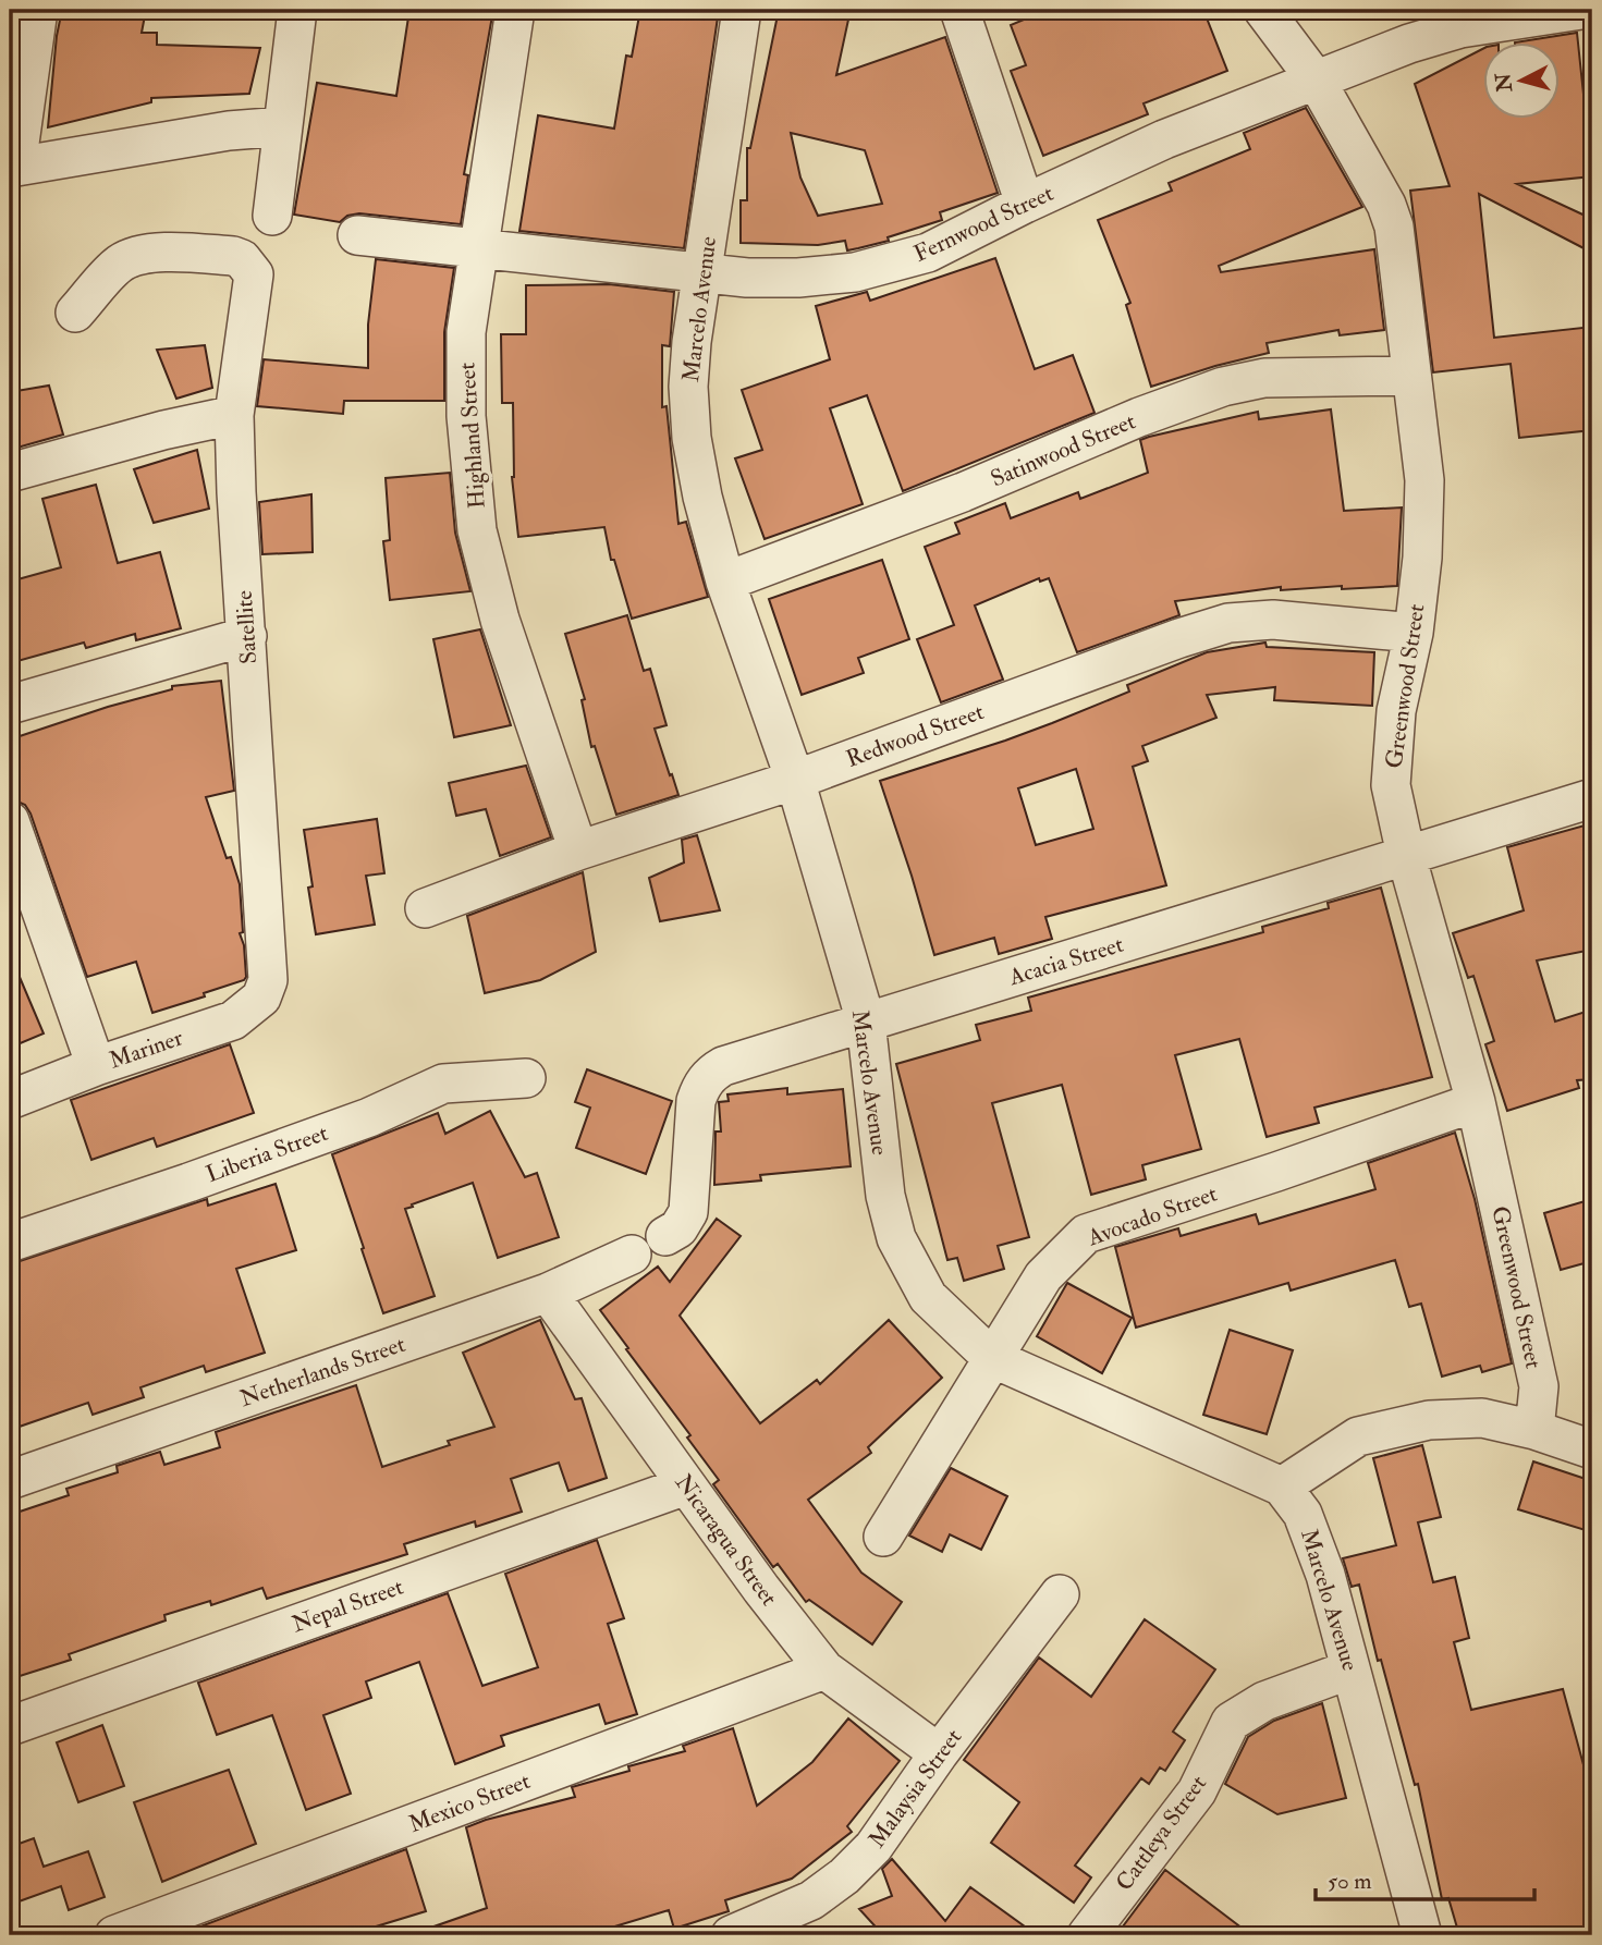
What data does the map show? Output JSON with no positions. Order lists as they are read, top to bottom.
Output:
{
  "streets": {
    "street": [
      "Fernwood Street",
      "Marcelo Avenue",
      "Highland Street",
      "Satinwood Street",
      "Satellite",
      "Greenwood Street",
      "Redwood Street",
      "Acacia Street",
      "Mariner",
      "Liberia Street",
      "Avocado Street",
      "Netherlands Street",
      "Nicaragua Street",
      "Nepal Street",
      "Malaysia Street",
      "Mexico Street",
      "Cattleya Street"
    ]
  },
  "crossings": [
    ["Fernwood Street", "Marcelo Avenue"],
    ["Fernwood Street", "Highland Street"],
    ["Fernwood Street", "Greenwood Street"],
    ["Marcelo Avenue", "Satinwood Street"],
    ["Marcelo Avenue", "Redwood Street"],
    ["Marcelo Avenue", "Acacia Street"],
    ["Marcelo Avenue", "Avocado Street"],
    ["Marcelo Avenue", "Cattleya Street"],
    ["Highland Street", "Redwood Street"],
    ["Satinwood Street", "Greenwood Street"],
    ["Satellite", "Mariner"],
    ["Greenwood Street", "Redwood Street"],
    ["Greenwood Street", "Acacia Street"],
    ["Greenwood Street", "Avocado Street"],
    ["Netherlands Street", "Nicaragua Street"],
    ["Nicaragua Street", "Nepal Street"],
    ["Nicaragua Street", "Malaysia Street"],
    ["Nicaragua Street", "Mexico Street"]
  ],
  "scale_bar": "50 m",
  "north": "left"
}
